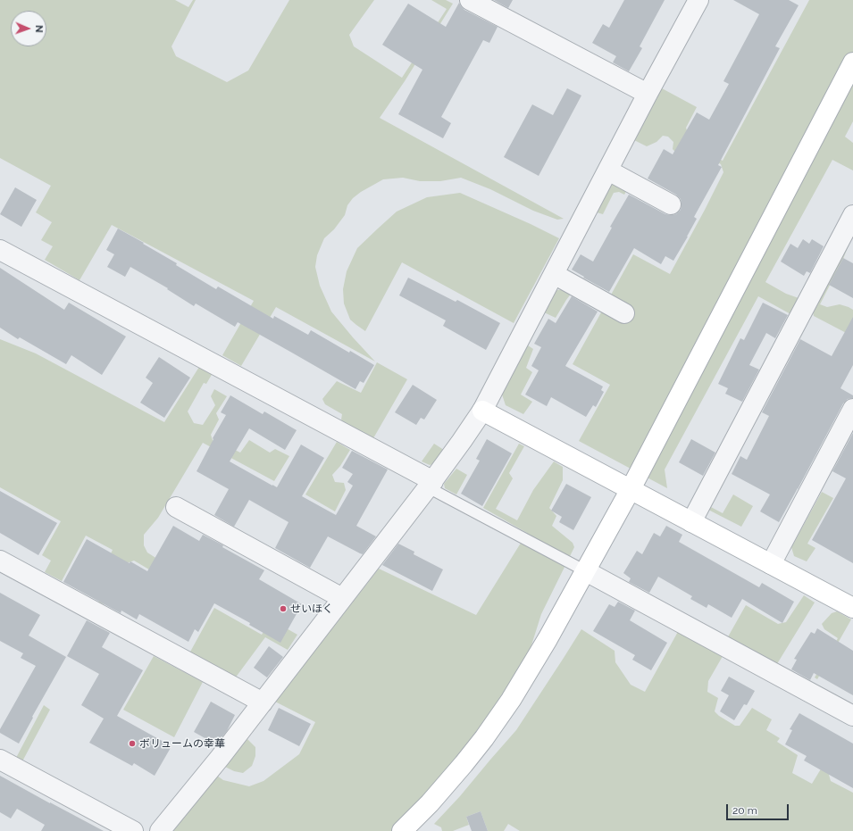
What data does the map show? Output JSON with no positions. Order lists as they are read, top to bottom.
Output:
{
  "places": ["せいほく", "ボリュームの幸華"],
  "scale_bar": "20 m",
  "north": "right"
}
